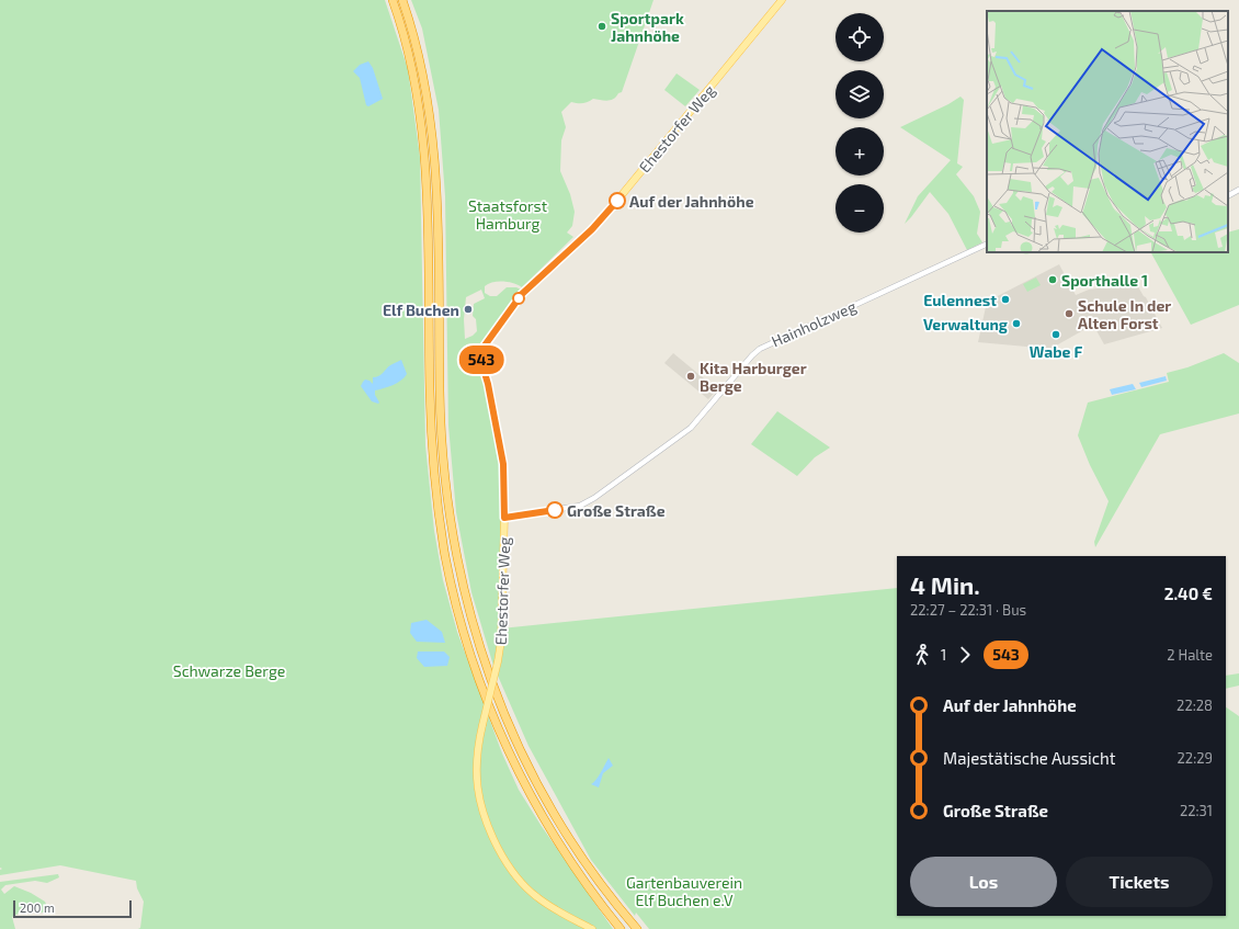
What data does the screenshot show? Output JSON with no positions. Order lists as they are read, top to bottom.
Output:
{
  "streets": {
    "main road": ["Ehestorfer Weg"],
    "street": ["Hainholzweg"]
  },
  "crossings": [
    ["Ehestorfer Weg", "Hainholzweg"]
  ],
  "parks": ["Staatsforst Hamburg", "Schwarze Berge", "Gartenbauverein Elf Buchen e.V"],
  "places": [
    "Sportpark Jahnhöhe",
    "Auf der Jahnhöhe",
    "Sporthalle 1",
    "Eulennest",
    "Elf Buchen",
    "Schule In der Alten Forst",
    "Verwaltung",
    "Wabe F",
    "Kita Harburger Berge",
    "Große Straße"
  ],
  "lines": ["bus line 543"],
  "scale_bar": "200 m",
  "page": {
    "on_map": "543",
    "map_buttons": ["+", "−"],
    "heading": ["4 Min.", "22:27 – 22:31 · Bus", "2.40 €"],
    "legs": ["1", "543", "2 Halte"],
    "list": [
      {
        "name": "Auf der Jahnhöhe",
        "value": "22:28"
      },
      {
        "name": "Majestätische Aussicht",
        "value": "22:29"
      },
      {
        "name": "Große Straße",
        "value": "22:31"
      }
    ],
    "buttons": ["Los", "Tickets"],
    "scale": "200 m"
  }
}
